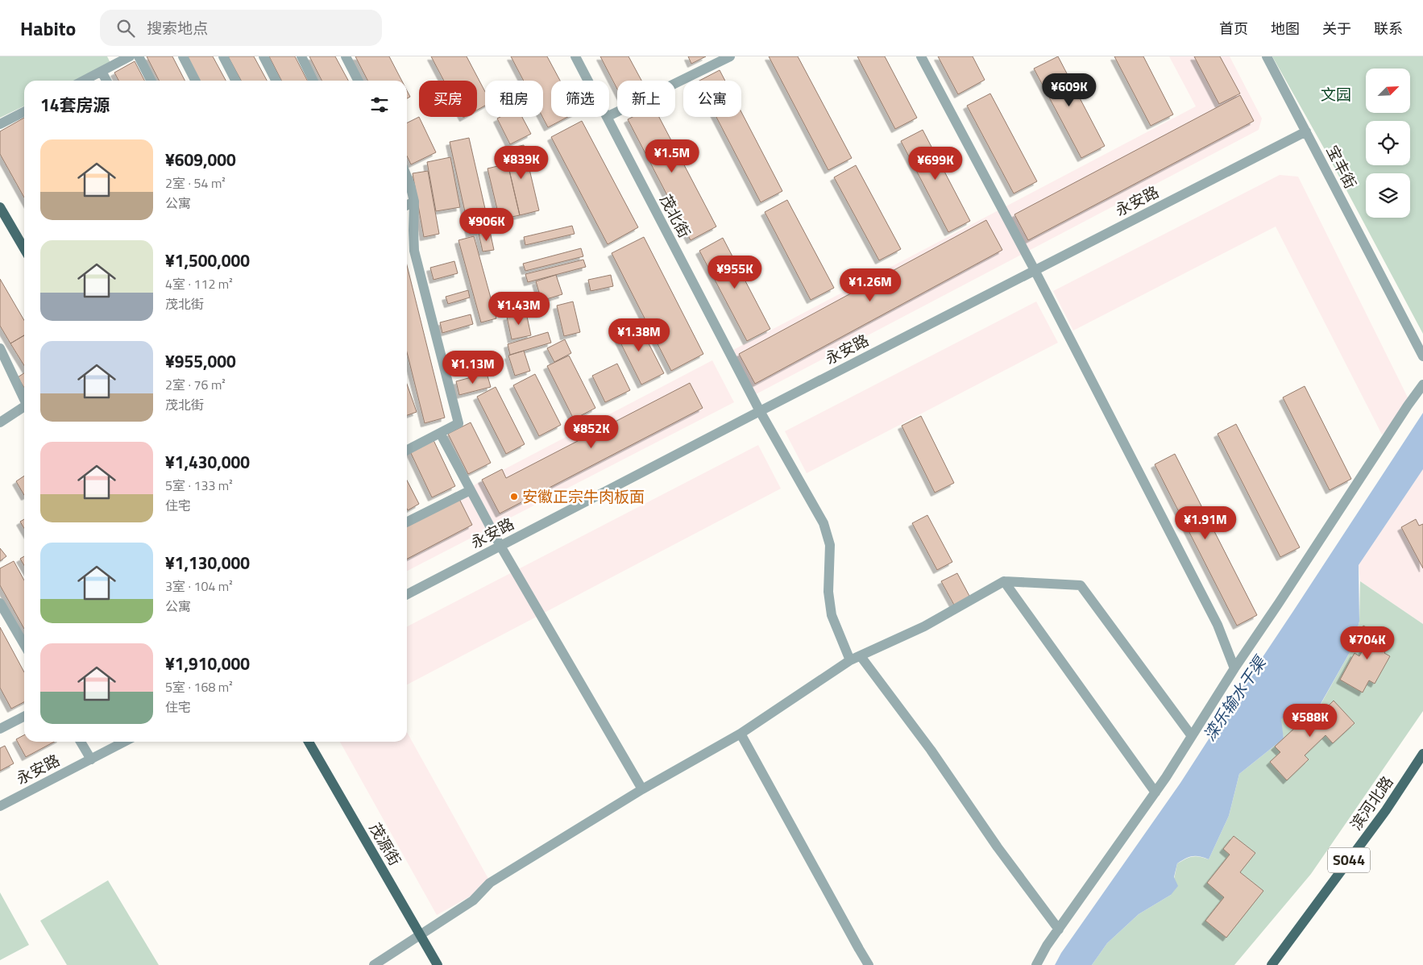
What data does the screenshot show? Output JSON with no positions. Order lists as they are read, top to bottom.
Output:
{
  "streets": {
    "main road": ["滨河北路", "茂源街", "S044"],
    "street": ["宝丰街", "永安路", "茂北街"]
  },
  "crossings": [
    ["宝丰街", "永安路"],
    ["永安路", "茂北街"]
  ],
  "water": ["滦乐输水干渠"],
  "parks": ["文园"],
  "places": ["安徽正宗牛肉板面"],
  "north": "top right",
  "page": {
    "header": "Habito",
    "search": "搜索地点",
    "nav": [
      "首页",
      "地图",
      "关于",
      "联系"
    ],
    "price": [
      "¥609K",
      "¥1.5M",
      "¥839K",
      "¥699K",
      "¥906K",
      "¥955K",
      "¥1.26M",
      "¥1.43M",
      "¥1.38M",
      "¥1.13M",
      "¥852K",
      "¥1.91M",
      "¥704K",
      "¥588K"
    ],
    "chip": [
      "买房",
      "租房",
      "筛选",
      "新上",
      "公寓"
    ],
    "heading": "14套房源",
    "list": [
      {
        "name": "¥609,000",
        "note": "2室 · 54 m² · 公寓"
      },
      {
        "name": "¥1,500,000",
        "note": "4室 · 112 m² · 茂北街"
      },
      {
        "name": "¥955,000",
        "note": "2室 · 76 m² · 茂北街"
      },
      {
        "name": "¥1,430,000",
        "note": "5室 · 133 m² · 住宅"
      },
      {
        "name": "¥1,130,000",
        "note": "3室 · 104 m² · 公寓"
      },
      {
        "name": "¥1,910,000",
        "note": "5室 · 168 m² · 住宅"
      }
    ]
  }
}
